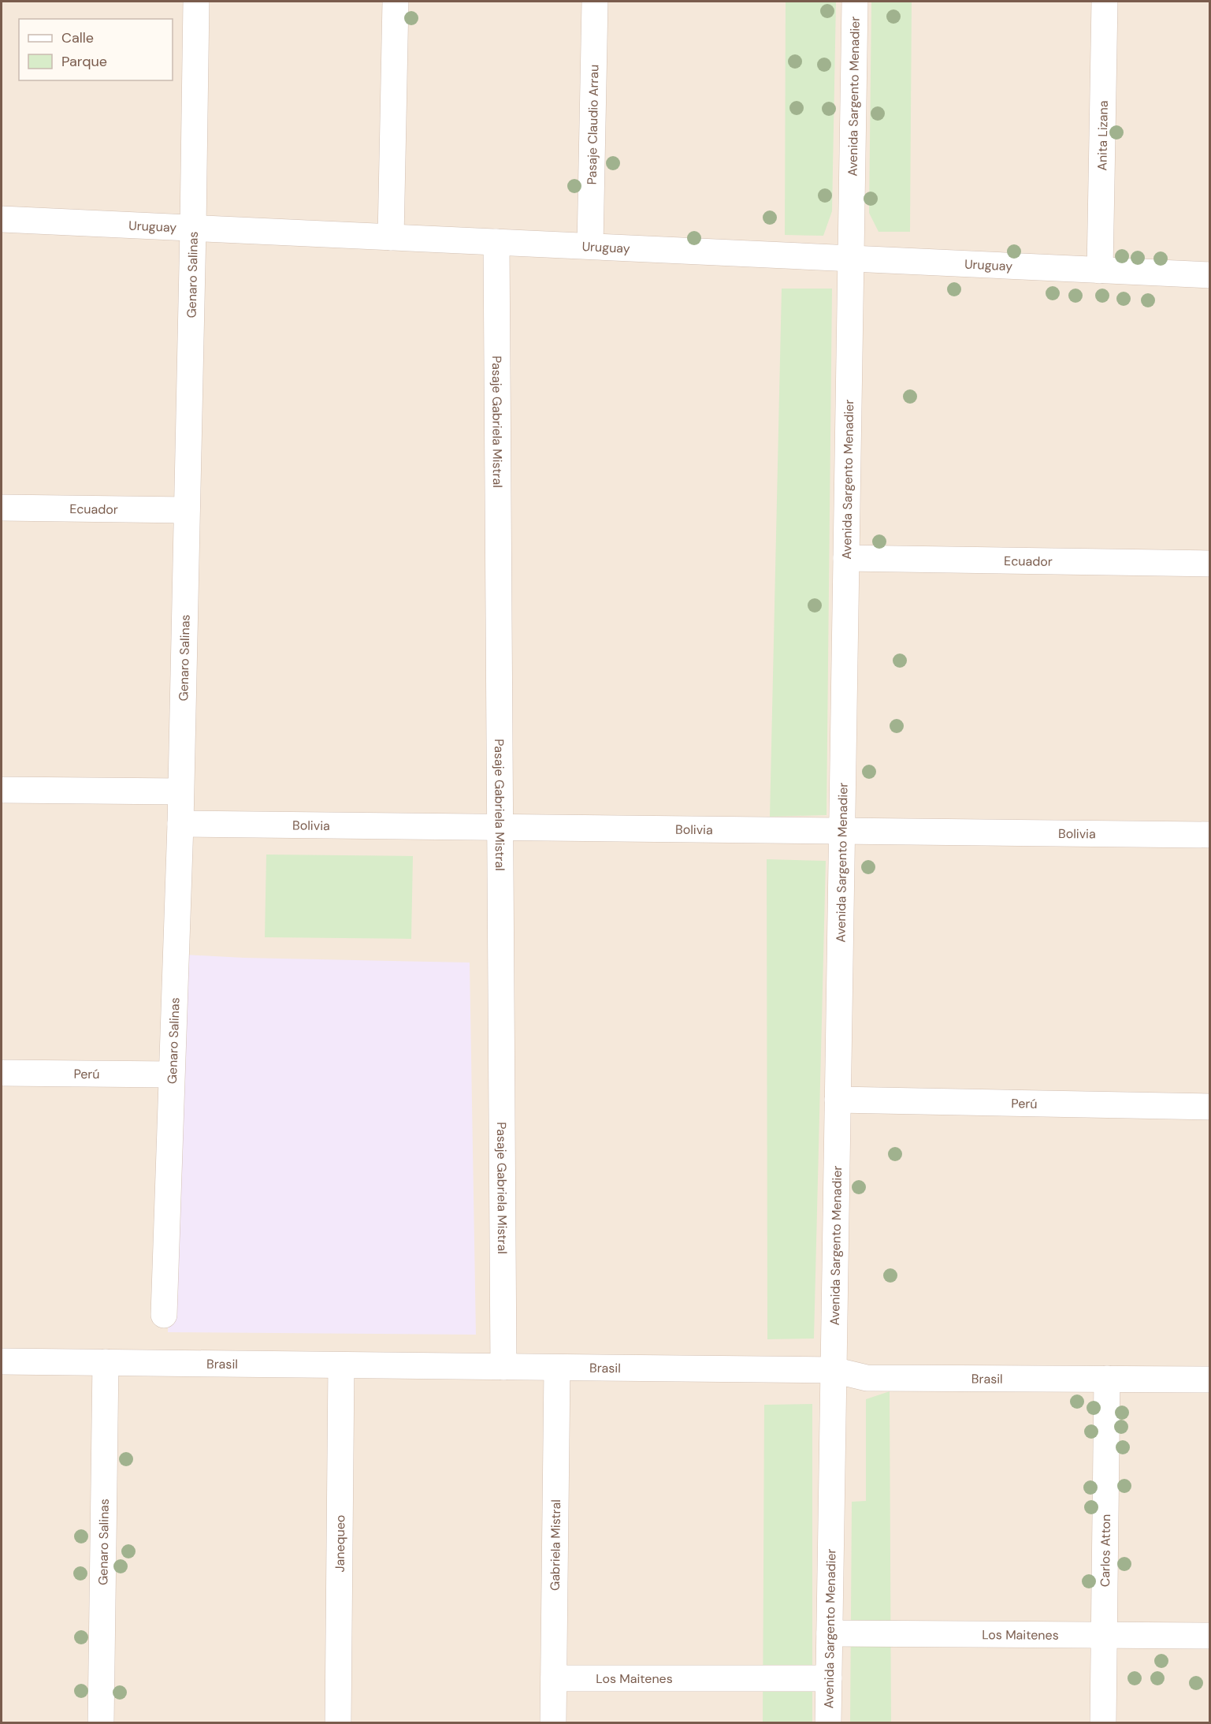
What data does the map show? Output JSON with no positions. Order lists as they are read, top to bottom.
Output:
{
  "streets": {
    "street": [
      "Avenida Sargento Menadier",
      "Pasaje Claudio Arrau",
      "Anita Lizana",
      "Uruguay",
      "Genaro Salinas",
      "Pasaje Gabriela Mistral",
      "Ecuador",
      "Bolivia",
      "Perú",
      "Brasil",
      "Janequeo",
      "Gabriela Mistral",
      "Carlos Atton",
      "Los Maitenes"
    ]
  },
  "crossings": [
    ["Avenida Sargento Menadier", "Uruguay"],
    ["Avenida Sargento Menadier", "Ecuador"],
    ["Avenida Sargento Menadier", "Bolivia"],
    ["Avenida Sargento Menadier", "Perú"],
    ["Avenida Sargento Menadier", "Brasil"],
    ["Avenida Sargento Menadier", "Los Maitenes"],
    ["Pasaje Claudio Arrau", "Uruguay"],
    ["Anita Lizana", "Uruguay"],
    ["Uruguay", "Genaro Salinas"],
    ["Uruguay", "Pasaje Gabriela Mistral"],
    ["Genaro Salinas", "Ecuador"],
    ["Genaro Salinas", "Bolivia"],
    ["Genaro Salinas", "Perú"],
    ["Genaro Salinas", "Brasil"],
    ["Pasaje Gabriela Mistral", "Bolivia"],
    ["Pasaje Gabriela Mistral", "Brasil"],
    ["Brasil", "Janequeo"],
    ["Brasil", "Gabriela Mistral"],
    ["Brasil", "Carlos Atton"],
    ["Gabriela Mistral", "Los Maitenes"],
    ["Carlos Atton", "Los Maitenes"]
  ],
  "legend": ["Calle", "Parque"]
}
